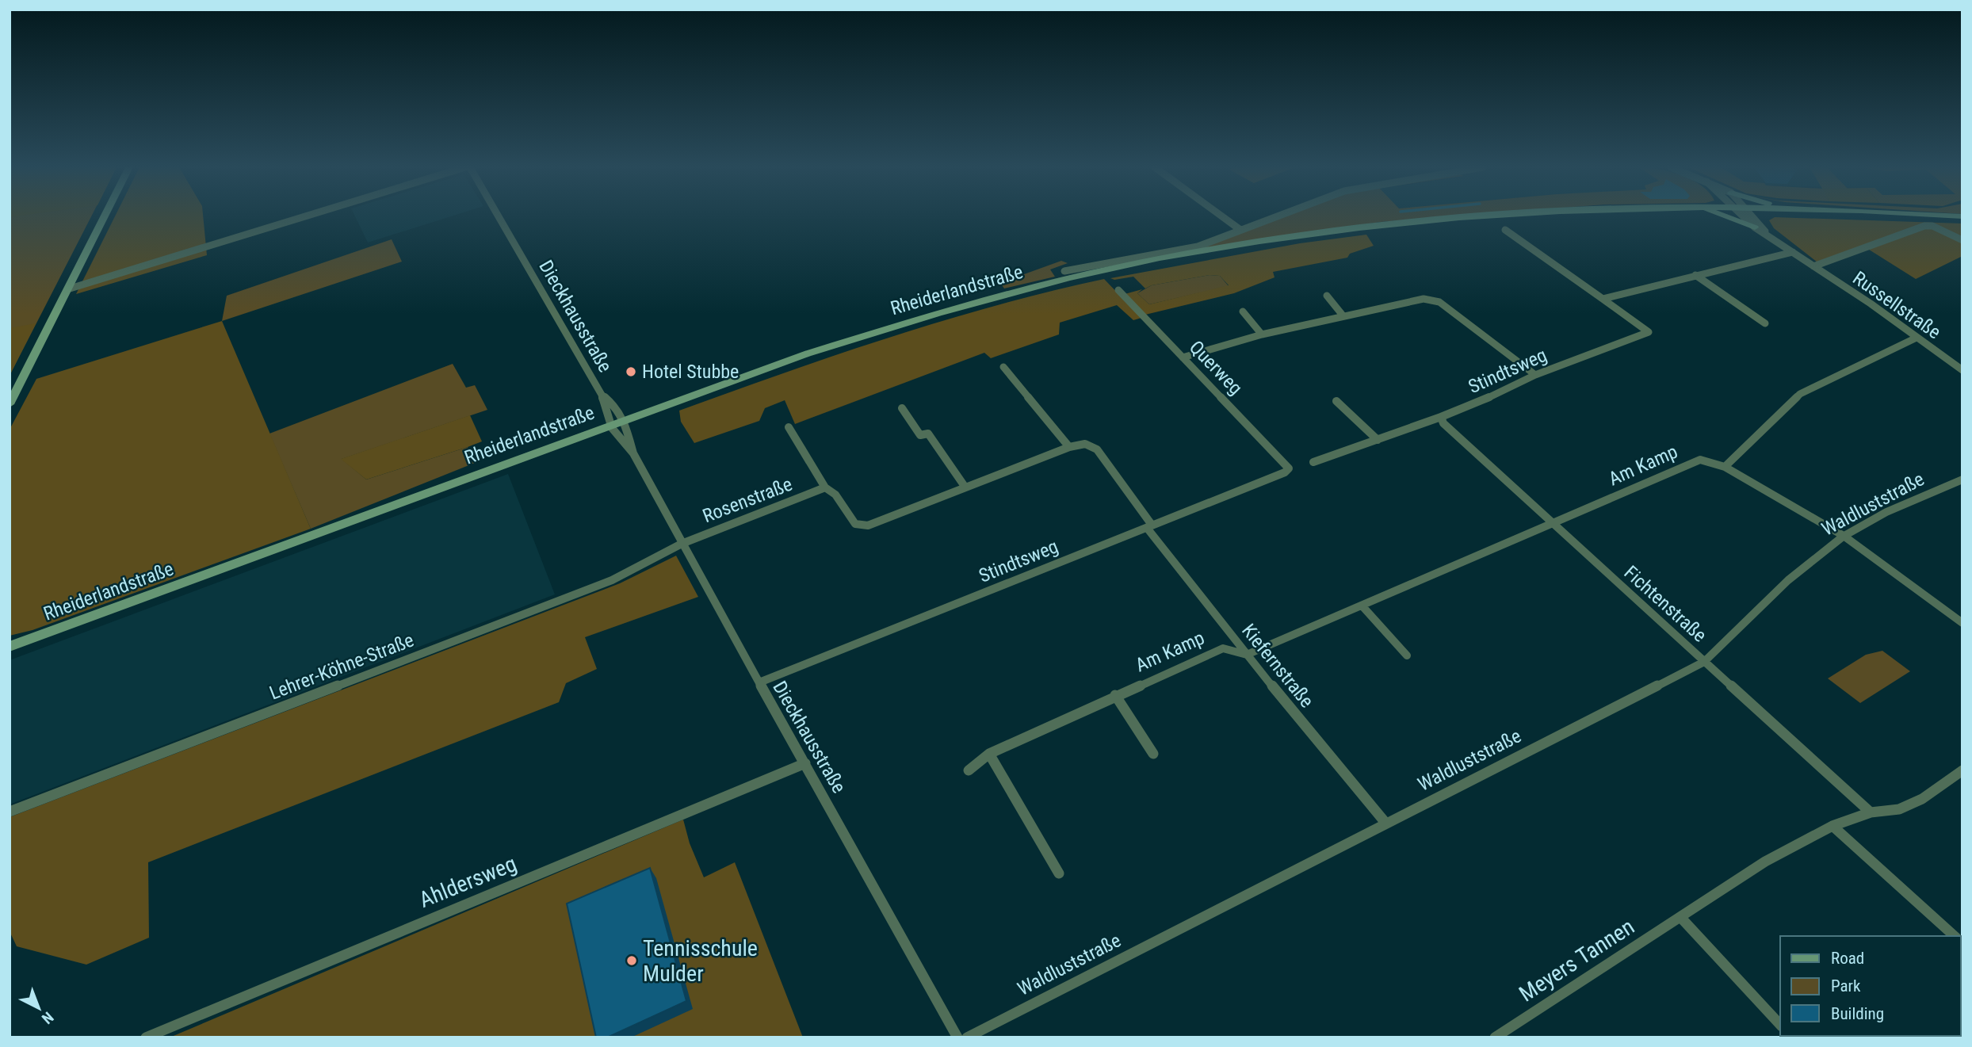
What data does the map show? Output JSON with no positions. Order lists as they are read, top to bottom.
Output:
{
  "streets": {
    "main road": ["Rheiderlandstraße"],
    "street": [
      "Russellstraße",
      "Dieckhausstraße",
      "Querweg",
      "Stindtsweg",
      "Am Kamp",
      "Rosenstraße",
      "Waldluststraße",
      "Fichtenstraße",
      "Kiefernstraße",
      "Lehrer-Köhne-Straße",
      "Ahldersweg",
      "Meyers Tannen"
    ]
  },
  "crossings": [
    ["Rheiderlandstraße", "Dieckhausstraße"],
    ["Dieckhausstraße", "Stindtsweg"],
    ["Dieckhausstraße", "Rosenstraße"],
    ["Dieckhausstraße", "Lehrer-Köhne-Straße"],
    ["Dieckhausstraße", "Ahldersweg"],
    ["Querweg", "Stindtsweg"],
    ["Stindtsweg", "Rosenstraße"],
    ["Stindtsweg", "Fichtenstraße"],
    ["Stindtsweg", "Kiefernstraße"],
    ["Am Kamp", "Waldluststraße"],
    ["Am Kamp", "Fichtenstraße"],
    ["Am Kamp", "Kiefernstraße"],
    ["Rosenstraße", "Kiefernstraße"],
    ["Rosenstraße", "Lehrer-Köhne-Straße"],
    ["Waldluststraße", "Fichtenstraße"],
    ["Waldluststraße", "Kiefernstraße"],
    ["Fichtenstraße", "Meyers Tannen"]
  ],
  "places": ["Hotel Stubbe", "Tennisschule Mulder"],
  "legend": ["Road", "Park", "Building"],
  "north": "bottom right"
}
